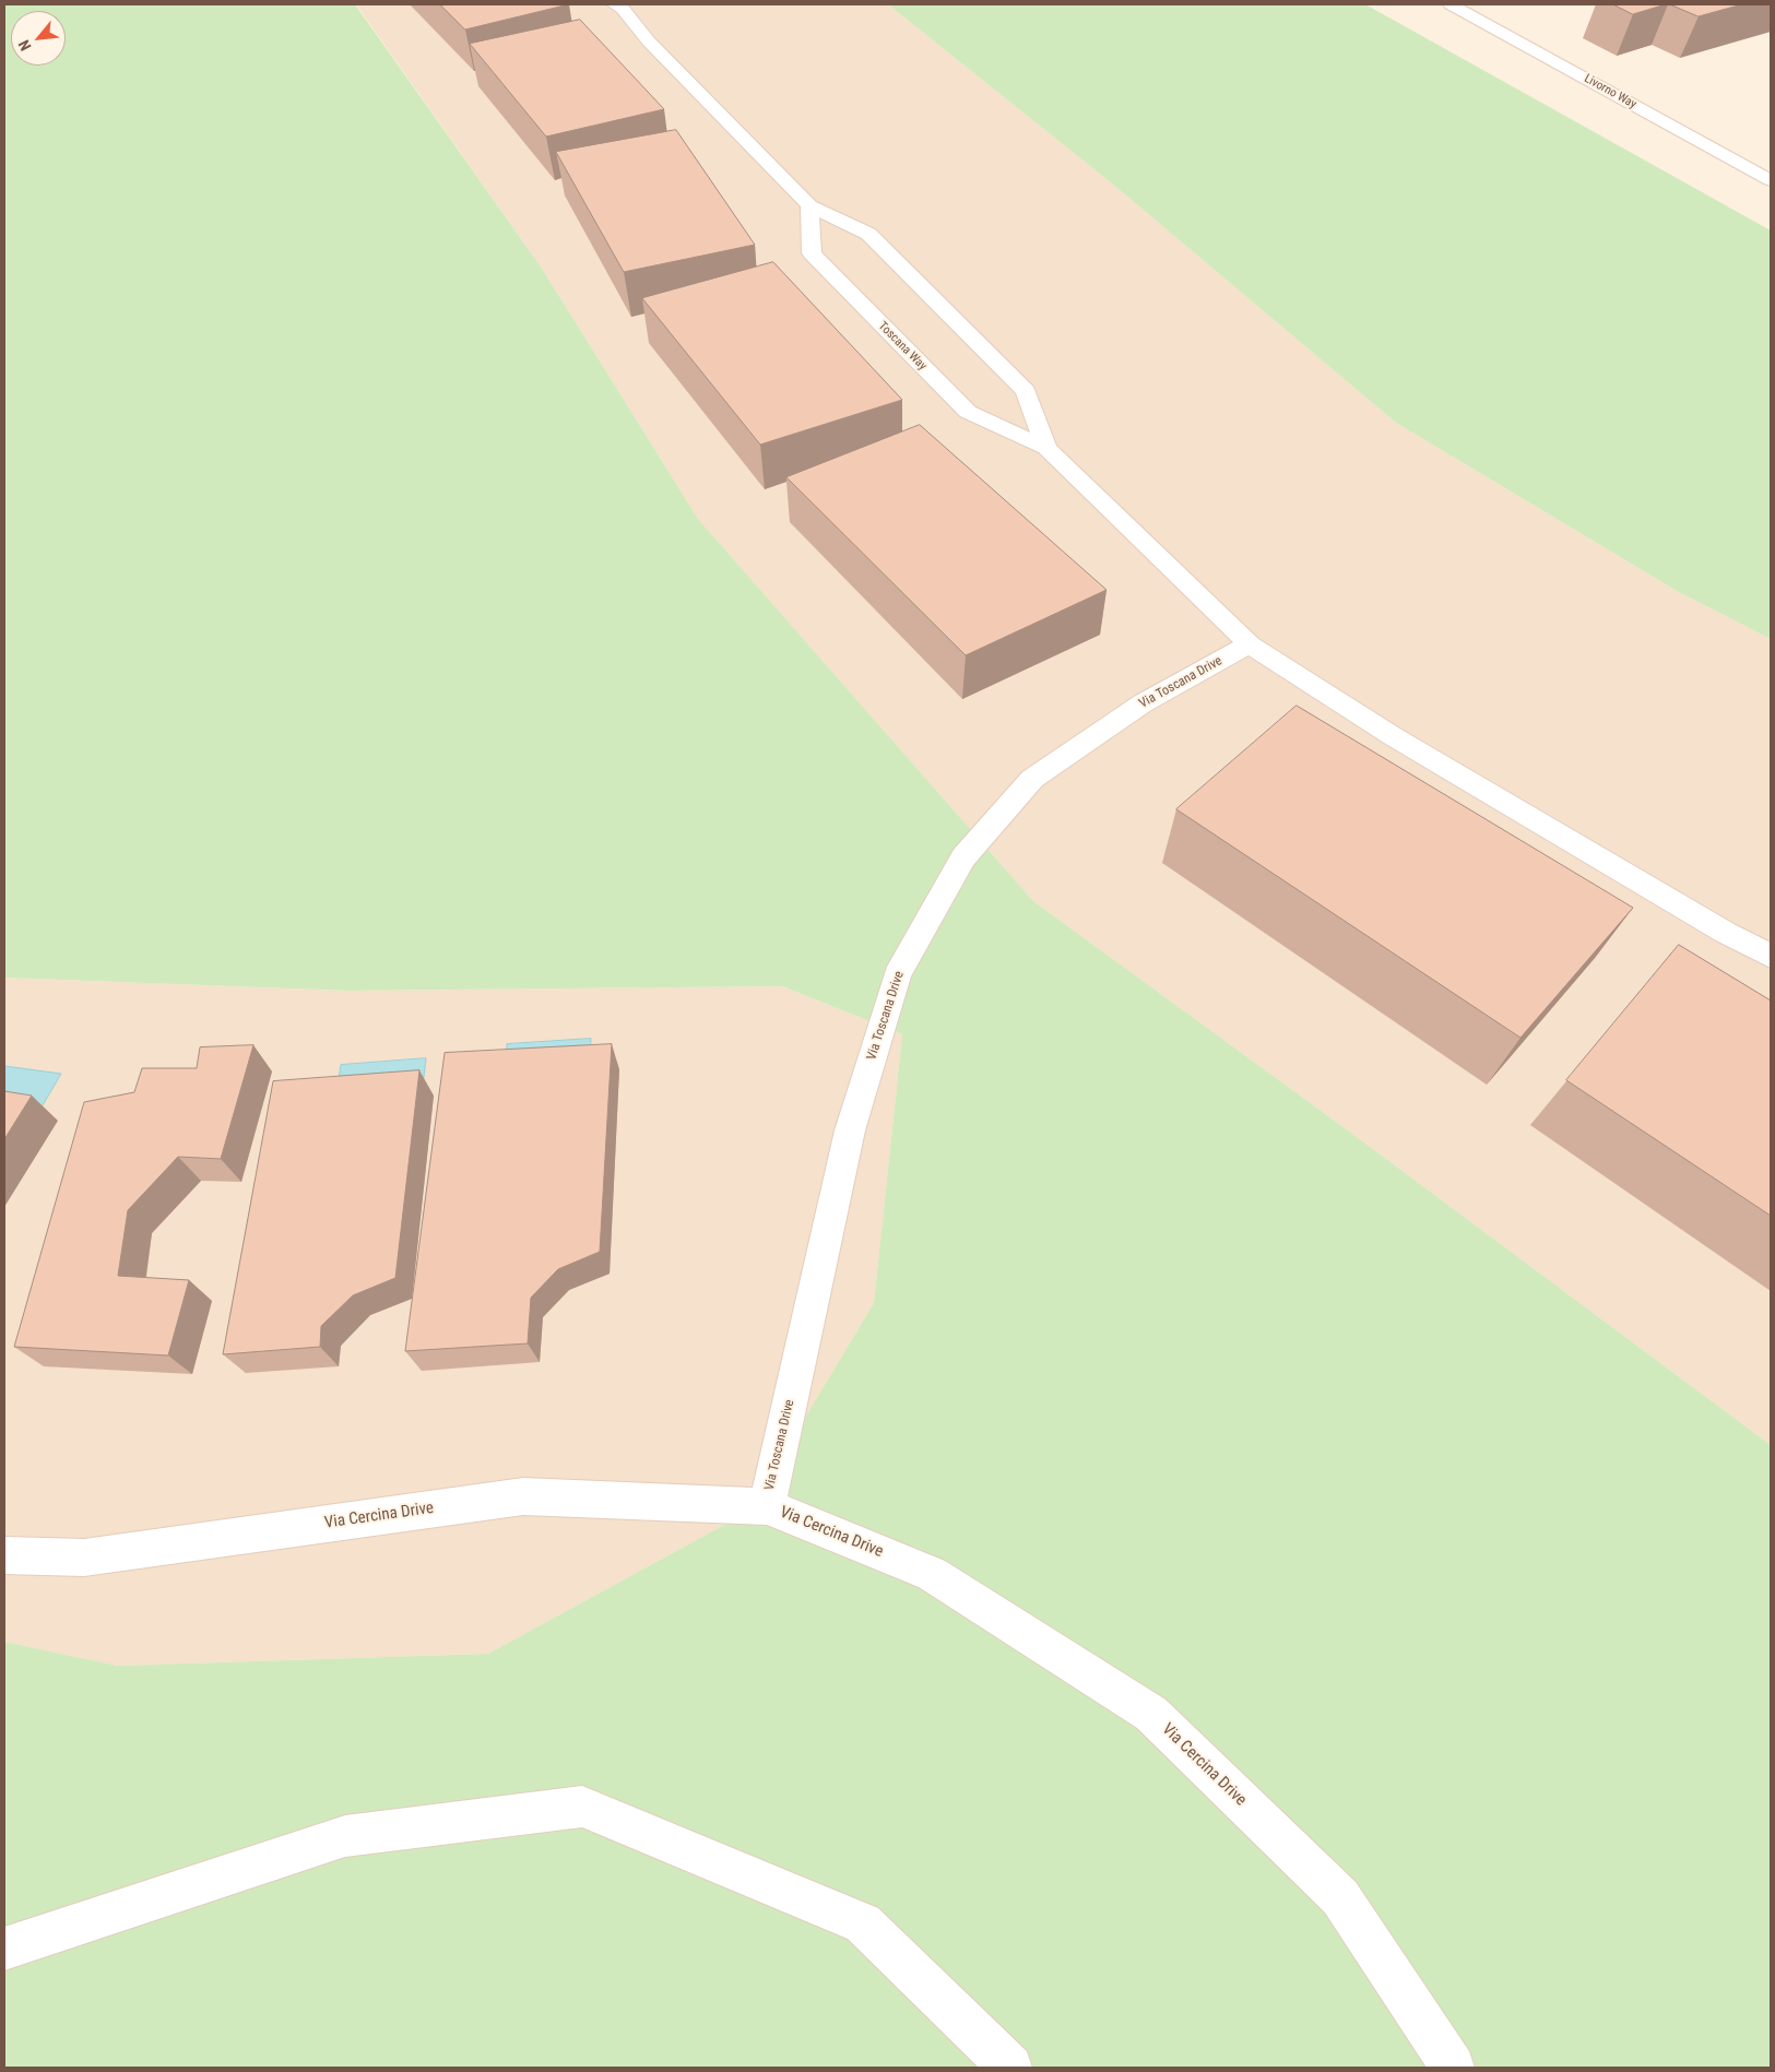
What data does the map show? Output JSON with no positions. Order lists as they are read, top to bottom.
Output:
{
  "streets": {
    "street": [
      "Livorno Way",
      "Toscana Way",
      "Via Toscana Drive",
      "Via Cercina Drive"
    ]
  },
  "crossings": [
    ["Toscana Way", "Via Toscana Drive"],
    ["Via Toscana Drive", "Via Cercina Drive"]
  ],
  "north": "bottom left"
}
